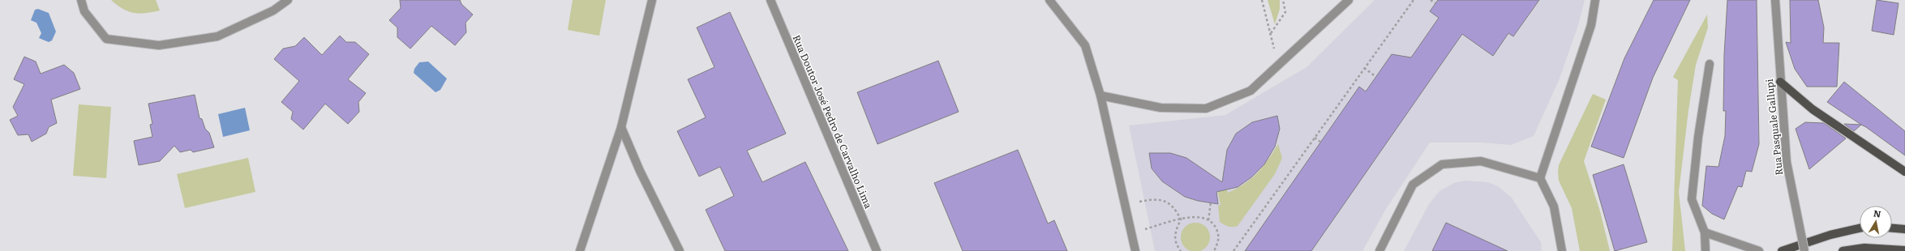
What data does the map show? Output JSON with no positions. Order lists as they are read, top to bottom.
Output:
{
  "streets": {
    "street": ["Rua Doutor José Pedro de Carvalho Lima", "Rua Pasquale Gallupi"]
  },
  "north": "top"
}
